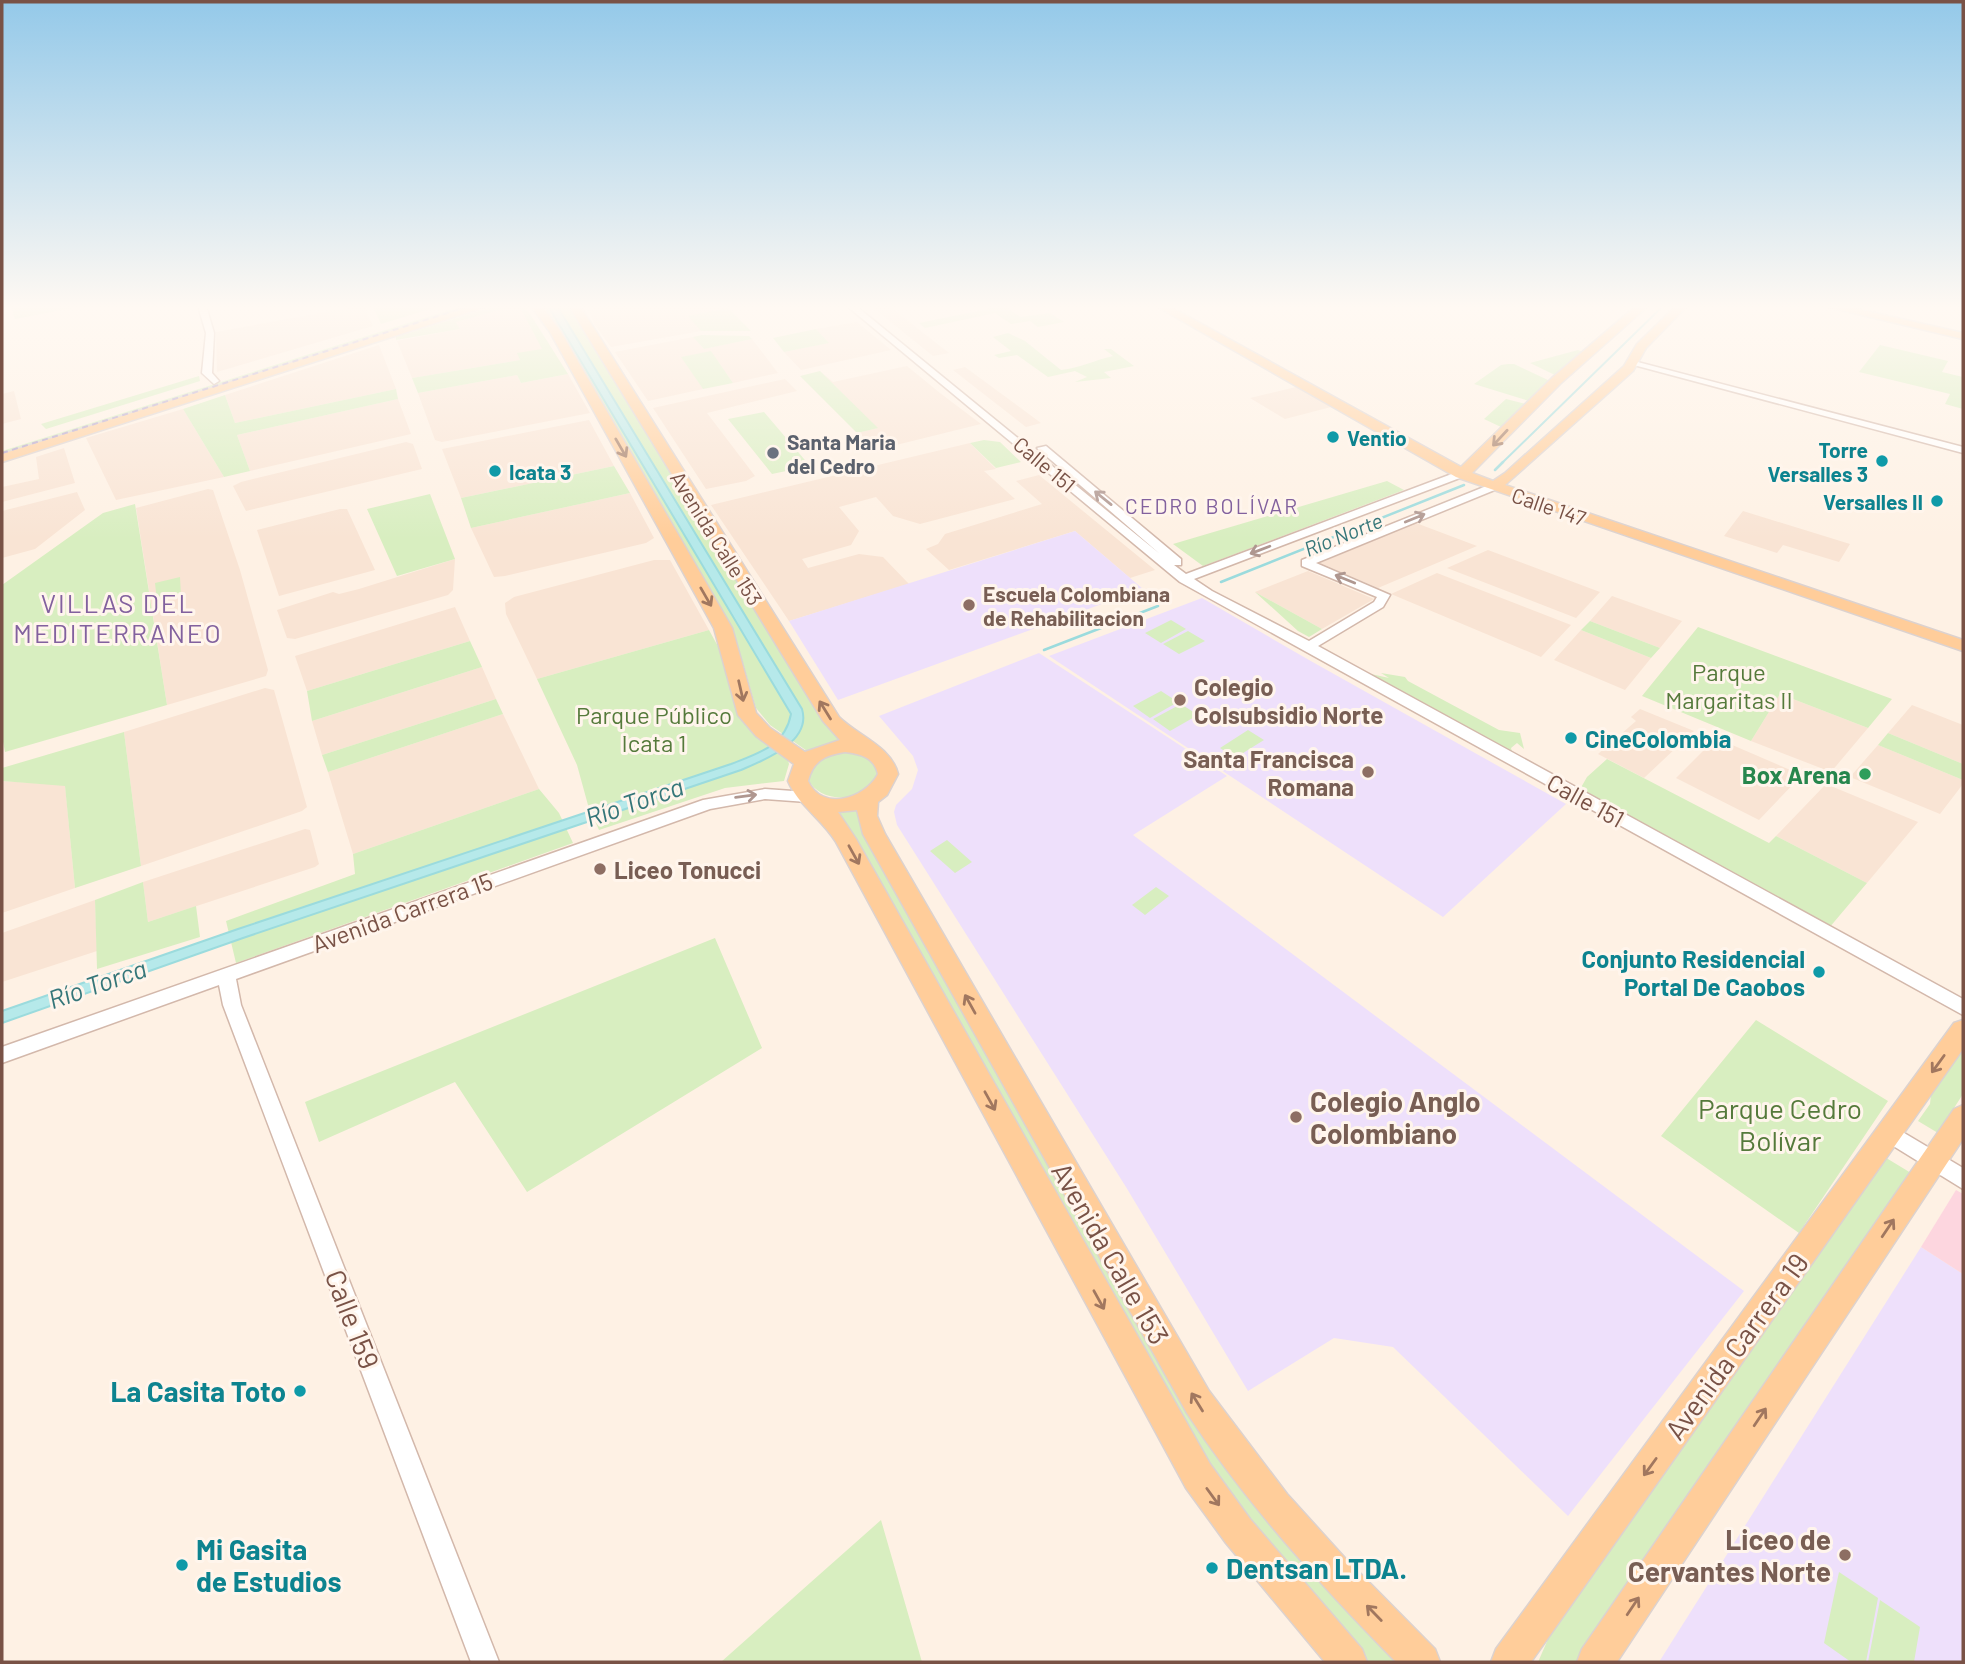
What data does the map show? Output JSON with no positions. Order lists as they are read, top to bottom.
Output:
{
  "streets": {
    "main road": ["Calle 147", "Avenida Calle 153", "Avenida Carrera 19"],
    "street": ["Calle 151", "Avenida Carrera 15", "Calle 159"]
  },
  "crossings": [
    ["Avenida Calle 153", "Avenida Carrera 15"],
    ["Avenida Carrera 15", "Calle 159"]
  ],
  "one_way": ["Avenida Carrera 15"],
  "districts": ["CEDRO BOLÍVAR", "VILLAS DEL MEDITERRANEO"],
  "water": ["Río Norte", "Río Torca"],
  "parks": ["Parque Margaritas II", "Parque Público Icata 1", "Parque Cedro Bolívar"],
  "places": [
    "Ventio",
    "Santa Maria del Cedro",
    "Torre Versalles 3",
    "Icata 3",
    "Versalles II",
    "Escuela Colombiana de Rehabilitacion",
    "Colegio Colsubsidio Norte",
    "CineColombia",
    "Santa Francisca Romana",
    "Box Arena",
    "Liceo Tonucci",
    "Conjunto Residencial Portal De Caobos",
    "Colegio Anglo Colombiano",
    "La Casita Toto",
    "Liceo de Cervantes Norte",
    "Mi Gasita de Estudios",
    "Dentsan LTDA."
  ]
}
